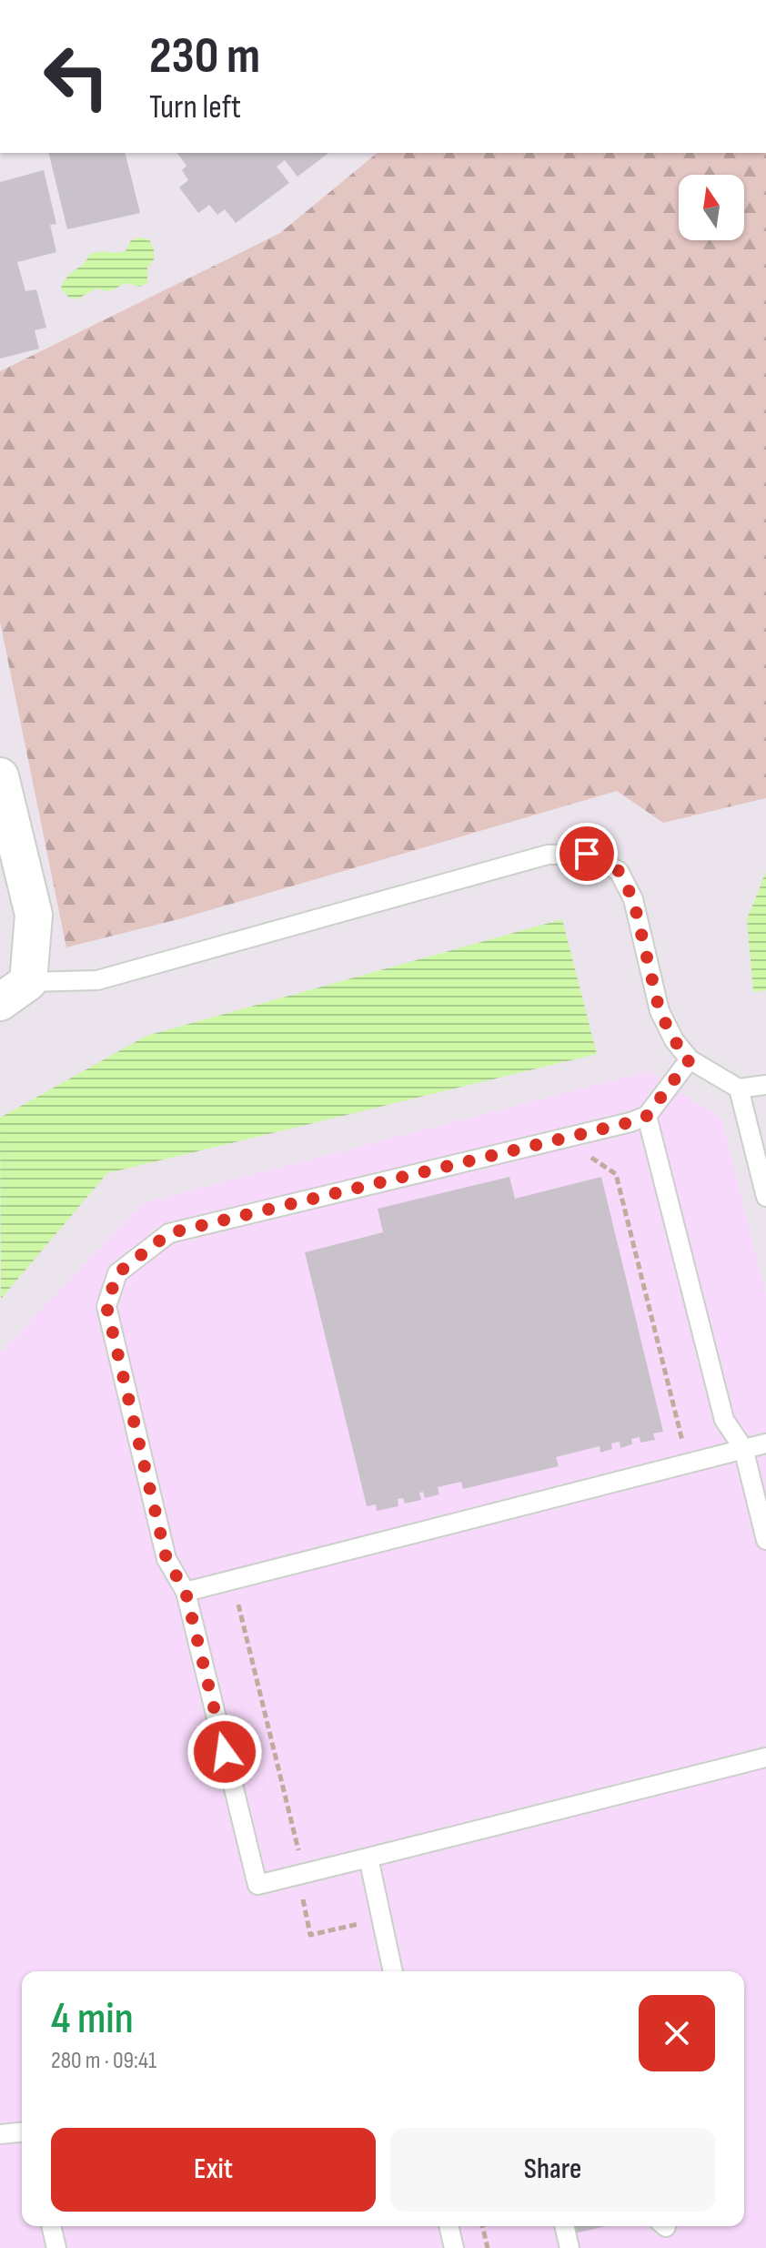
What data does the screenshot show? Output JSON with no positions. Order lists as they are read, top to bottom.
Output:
{
  "north": "top",
  "page": {
    "turn": ["230 m", "Turn left"],
    "heading": ["4 min", "280 m · 09:41"],
    "buttons": ["Exit", "Share"]
  }
}
